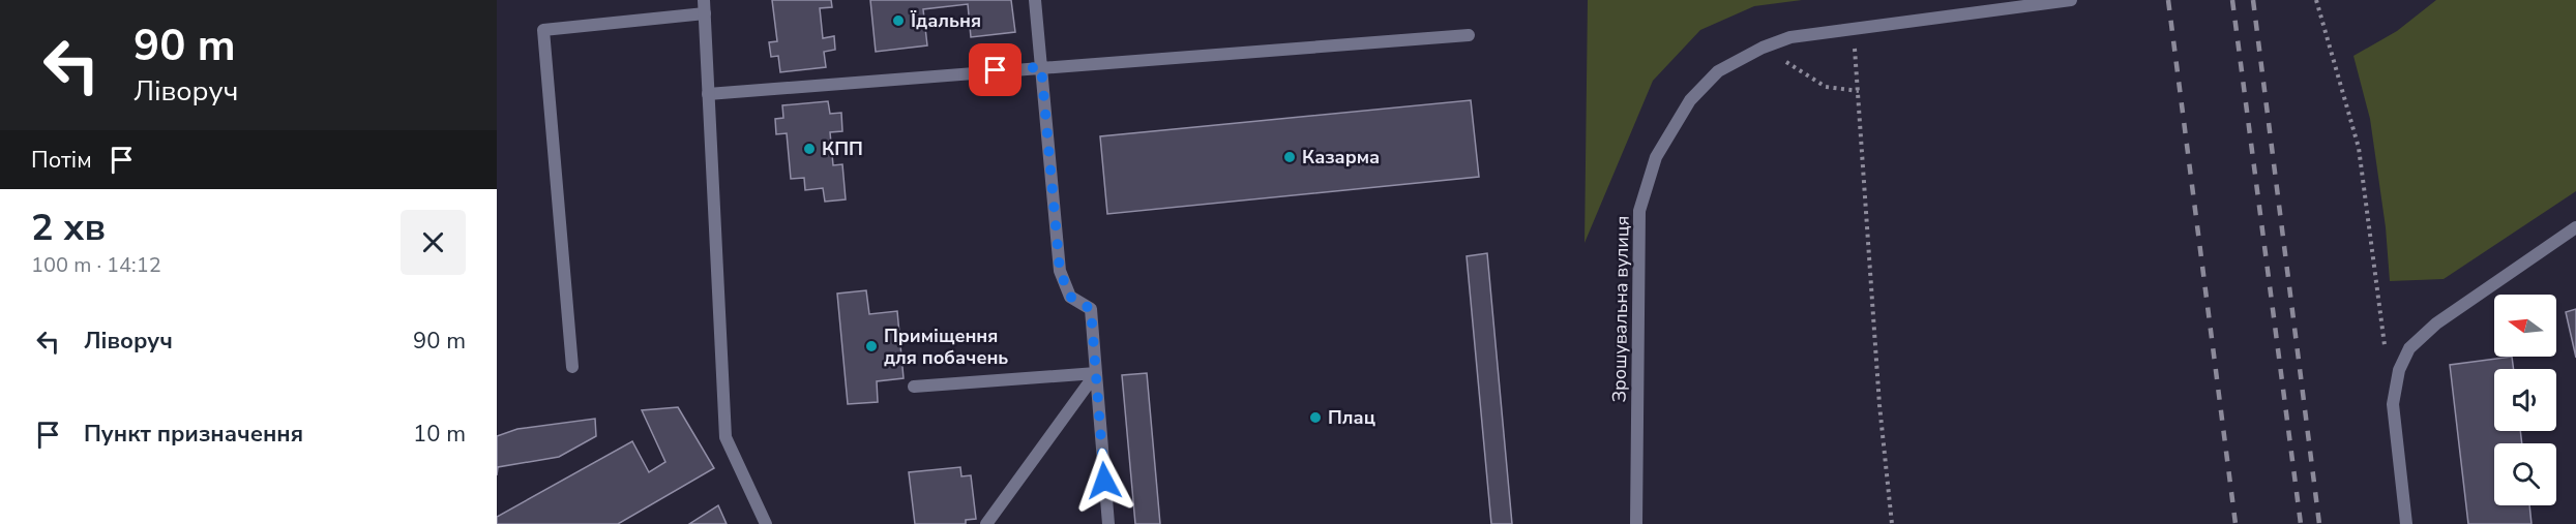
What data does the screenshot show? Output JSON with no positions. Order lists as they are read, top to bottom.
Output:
{
  "streets": {
    "street": ["Зрошувальна вулиця"]
  },
  "places": [
    "Їдальня",
    "КПП",
    "Казарма",
    "Приміщення для побачень",
    "Плац"
  ],
  "north": "left",
  "page": {
    "turn": ["90 m", "Ліворуч"],
    "then": "Потім",
    "heading": ["2 хв", "100 m · 14:12"],
    "list": [
      {
        "name": "Ліворуч",
        "value": "90 m"
      },
      {
        "name": "Пункт призначення",
        "value": "10 m"
      }
    ]
  }
}
